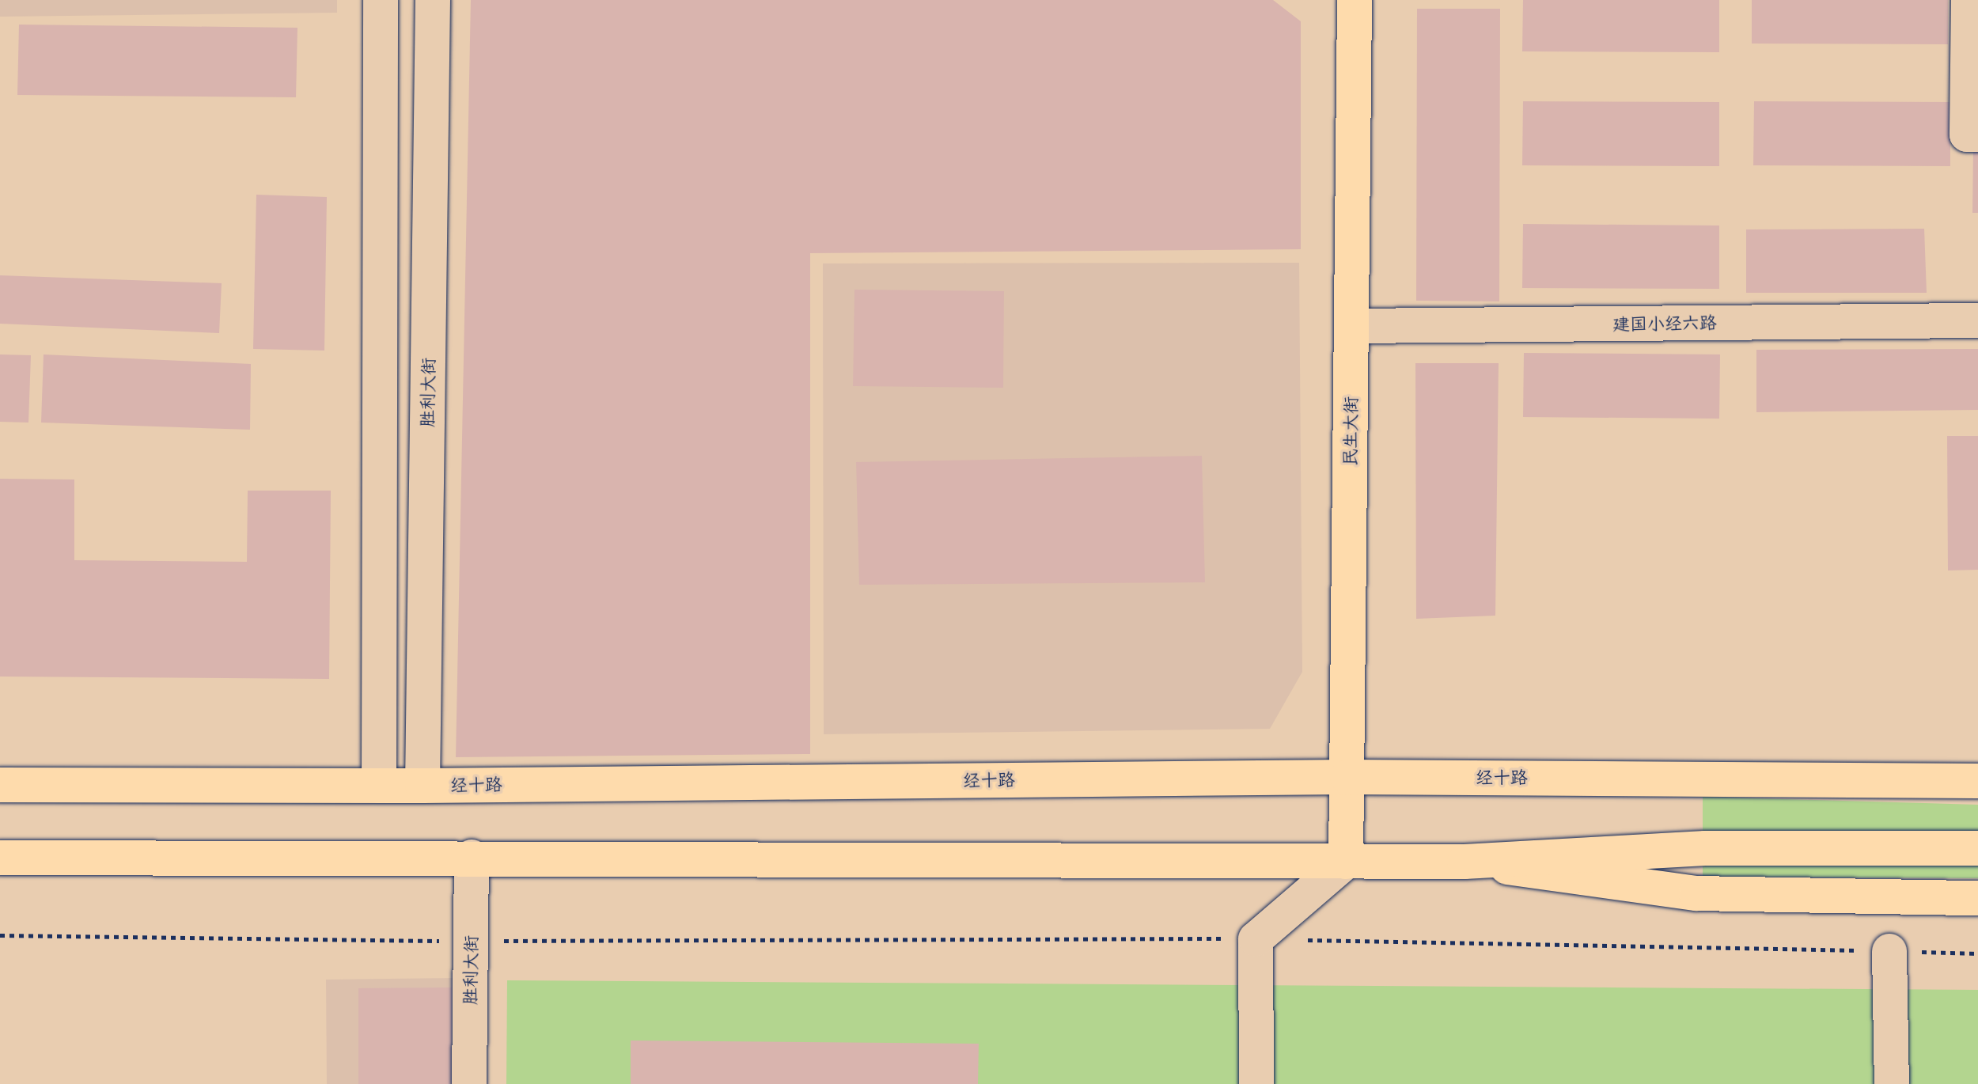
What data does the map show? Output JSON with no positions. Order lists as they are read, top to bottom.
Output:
{
  "streets": {
    "main road": ["民生大街", "经十路"],
    "street": ["建国小经六路", "胜利大街"]
  },
  "crossings": [
    ["建国小经六路", "民生大街"],
    ["胜利大街", "经十路"],
    ["民生大街", "经十路"]
  ]
}
